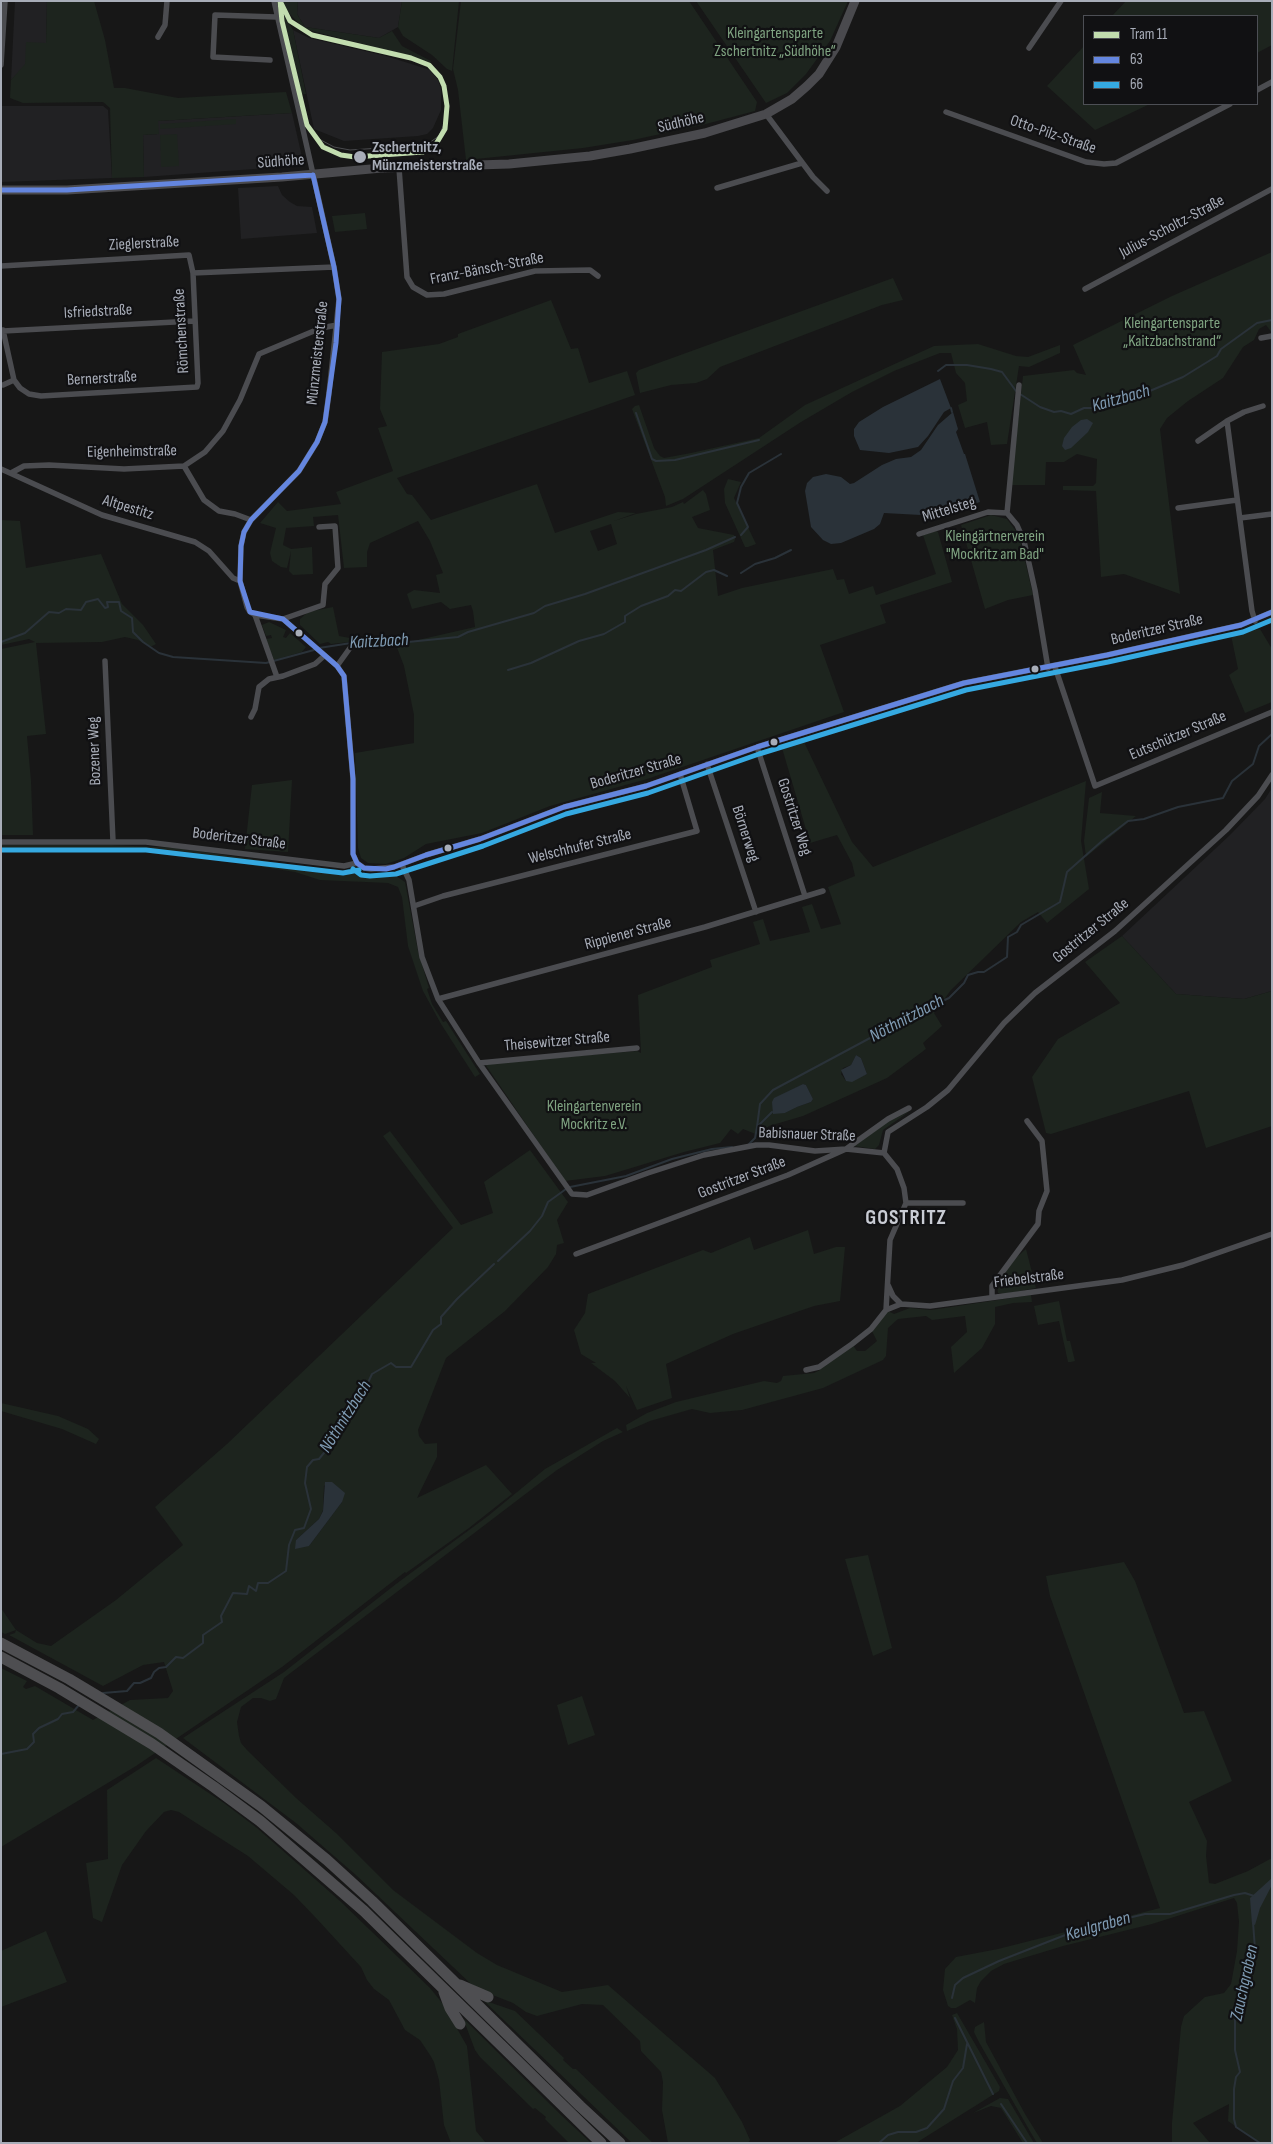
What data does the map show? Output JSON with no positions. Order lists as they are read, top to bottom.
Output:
{
  "streets": {
    "street": [
      "Südhöhe",
      "Otto-Pilz-Straße",
      "Julius-Scholtz-Straße",
      "Zieglerstraße",
      "Franz-Bänsch-Straße",
      "Isfriedstraße",
      "Römchenstraße",
      "Münzmeisterstraße",
      "Bernerstraße",
      "Eigenheimstraße",
      "Altpestitz",
      "Mittelsteg",
      "Boderitzer Straße",
      "Eutschützer Straße",
      "Bozener Weg",
      "Gostritzer Weg",
      "Börnerweg",
      "Welschhufer Straße",
      "Gostritzer Straße",
      "Rippiener Straße",
      "Theisewitzer Straße",
      "Babisnauer Straße",
      "Friebelstraße"
    ]
  },
  "crossings": [
    ["Südhöhe", "Franz-Bänsch-Straße"],
    ["Südhöhe", "Münzmeisterstraße"],
    ["Zieglerstraße", "Römchenstraße"],
    ["Isfriedstraße", "Römchenstraße"],
    ["Römchenstraße", "Bernerstraße"],
    ["Münzmeisterstraße", "Eigenheimstraße"],
    ["Münzmeisterstraße", "Altpestitz"],
    ["Eigenheimstraße", "Altpestitz"],
    ["Boderitzer Straße", "Eutschützer Straße"],
    ["Boderitzer Straße", "Bozener Weg"],
    ["Boderitzer Straße", "Gostritzer Weg"],
    ["Boderitzer Straße", "Börnerweg"],
    ["Boderitzer Straße", "Welschhufer Straße"],
    ["Boderitzer Straße", "Babisnauer Straße"],
    ["Gostritzer Weg", "Rippiener Straße"],
    ["Börnerweg", "Rippiener Straße"],
    ["Welschhufer Straße", "Babisnauer Straße"],
    ["Gostritzer Straße", "Babisnauer Straße"],
    ["Rippiener Straße", "Babisnauer Straße"],
    ["Theisewitzer Straße", "Babisnauer Straße"]
  ],
  "districts": ["GOSTRITZ"],
  "water": [
    "Kaitzbach",
    "Nöthnitzbach",
    "Keulgraben",
    "Zauchgraben"
  ],
  "parks": [
    "Kleingartensparte Zschertnitz „Südhöhe“",
    "Kleingartensparte „Kaitzbachstrand“",
    "Kleingärtnerverein \"Mockritz am Bad\"",
    "Kleingartenverein Mockritz e.V."
  ],
  "places": ["Zschertnitz, Münzmeisterstraße"],
  "lines": ["tram line 11", "transit line 63", "transit line 66"],
  "legend": ["Tram 11", "63", "66"]
}
